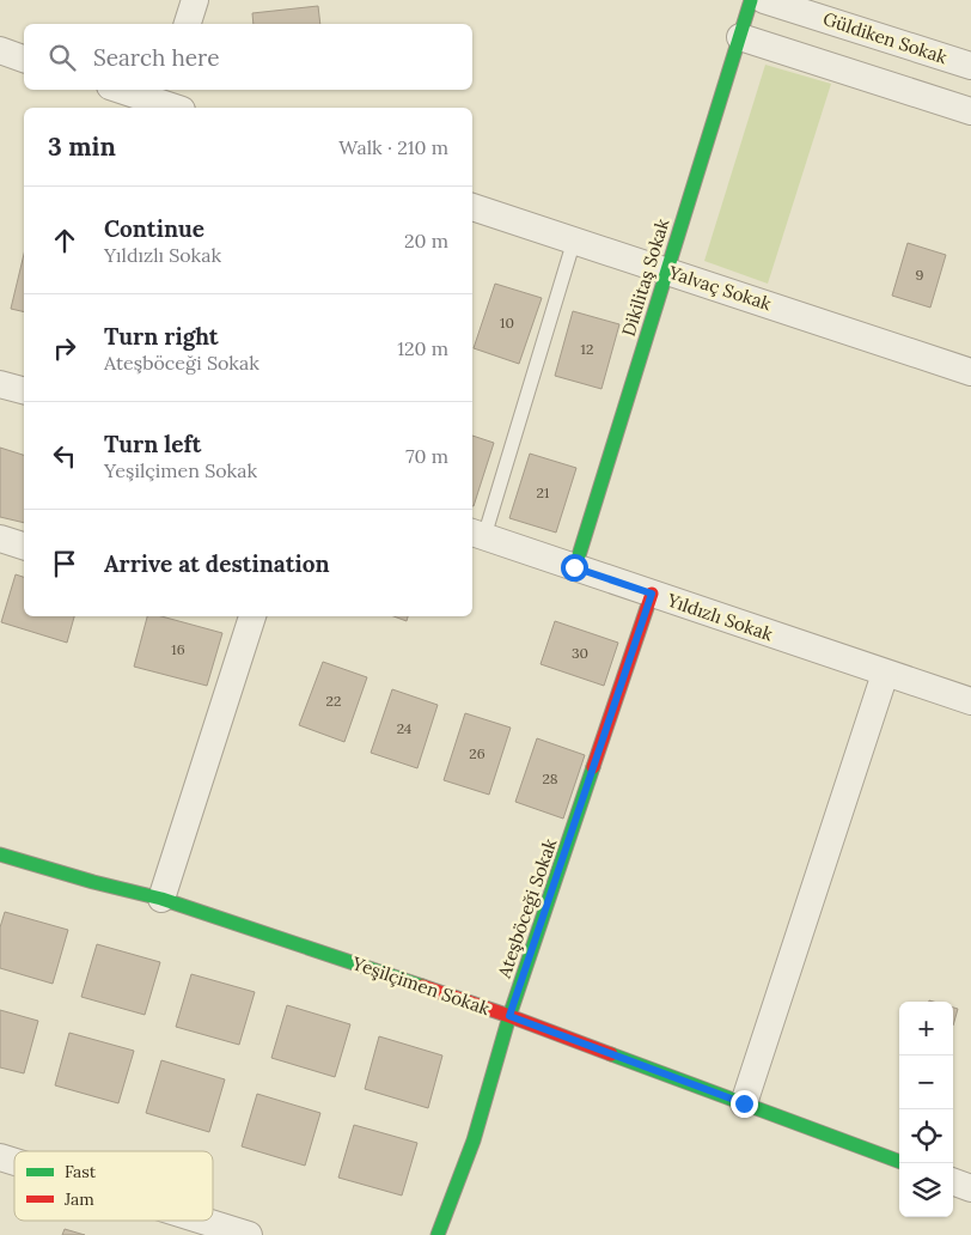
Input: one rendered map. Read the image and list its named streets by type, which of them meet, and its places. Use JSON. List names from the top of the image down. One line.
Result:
{"streets":{"street":["Güldiken Sokak","Dikilitaş Sokak","Yalvaç Sokak","Yıldızlı Sokak","Ateşböceği Sokak","Yeşilçimen Sokak"]},"crossings":[["Dikilitaş Sokak","Yalvaç Sokak"],["Dikilitaş Sokak","Yıldızlı Sokak"],["Yıldızlı Sokak","Ateşböceği Sokak"],["Ateşböceği Sokak","Yeşilçimen Sokak"]],"house_numbers":["9","10","12","21","16","30","22","24","26","28"],"legend":["Fast","Jam"],"page":{"search":"Search here","heading":["3 min","Walk · 210 m"],"list":[["Continue","Yıldızlı Sokak","20 m"],["Turn right","Ateşböceği Sokak","120 m"],["Turn left","Yeşilçimen Sokak","70 m"],"Arrive at destination"],"map_buttons":["+","−"]}}
